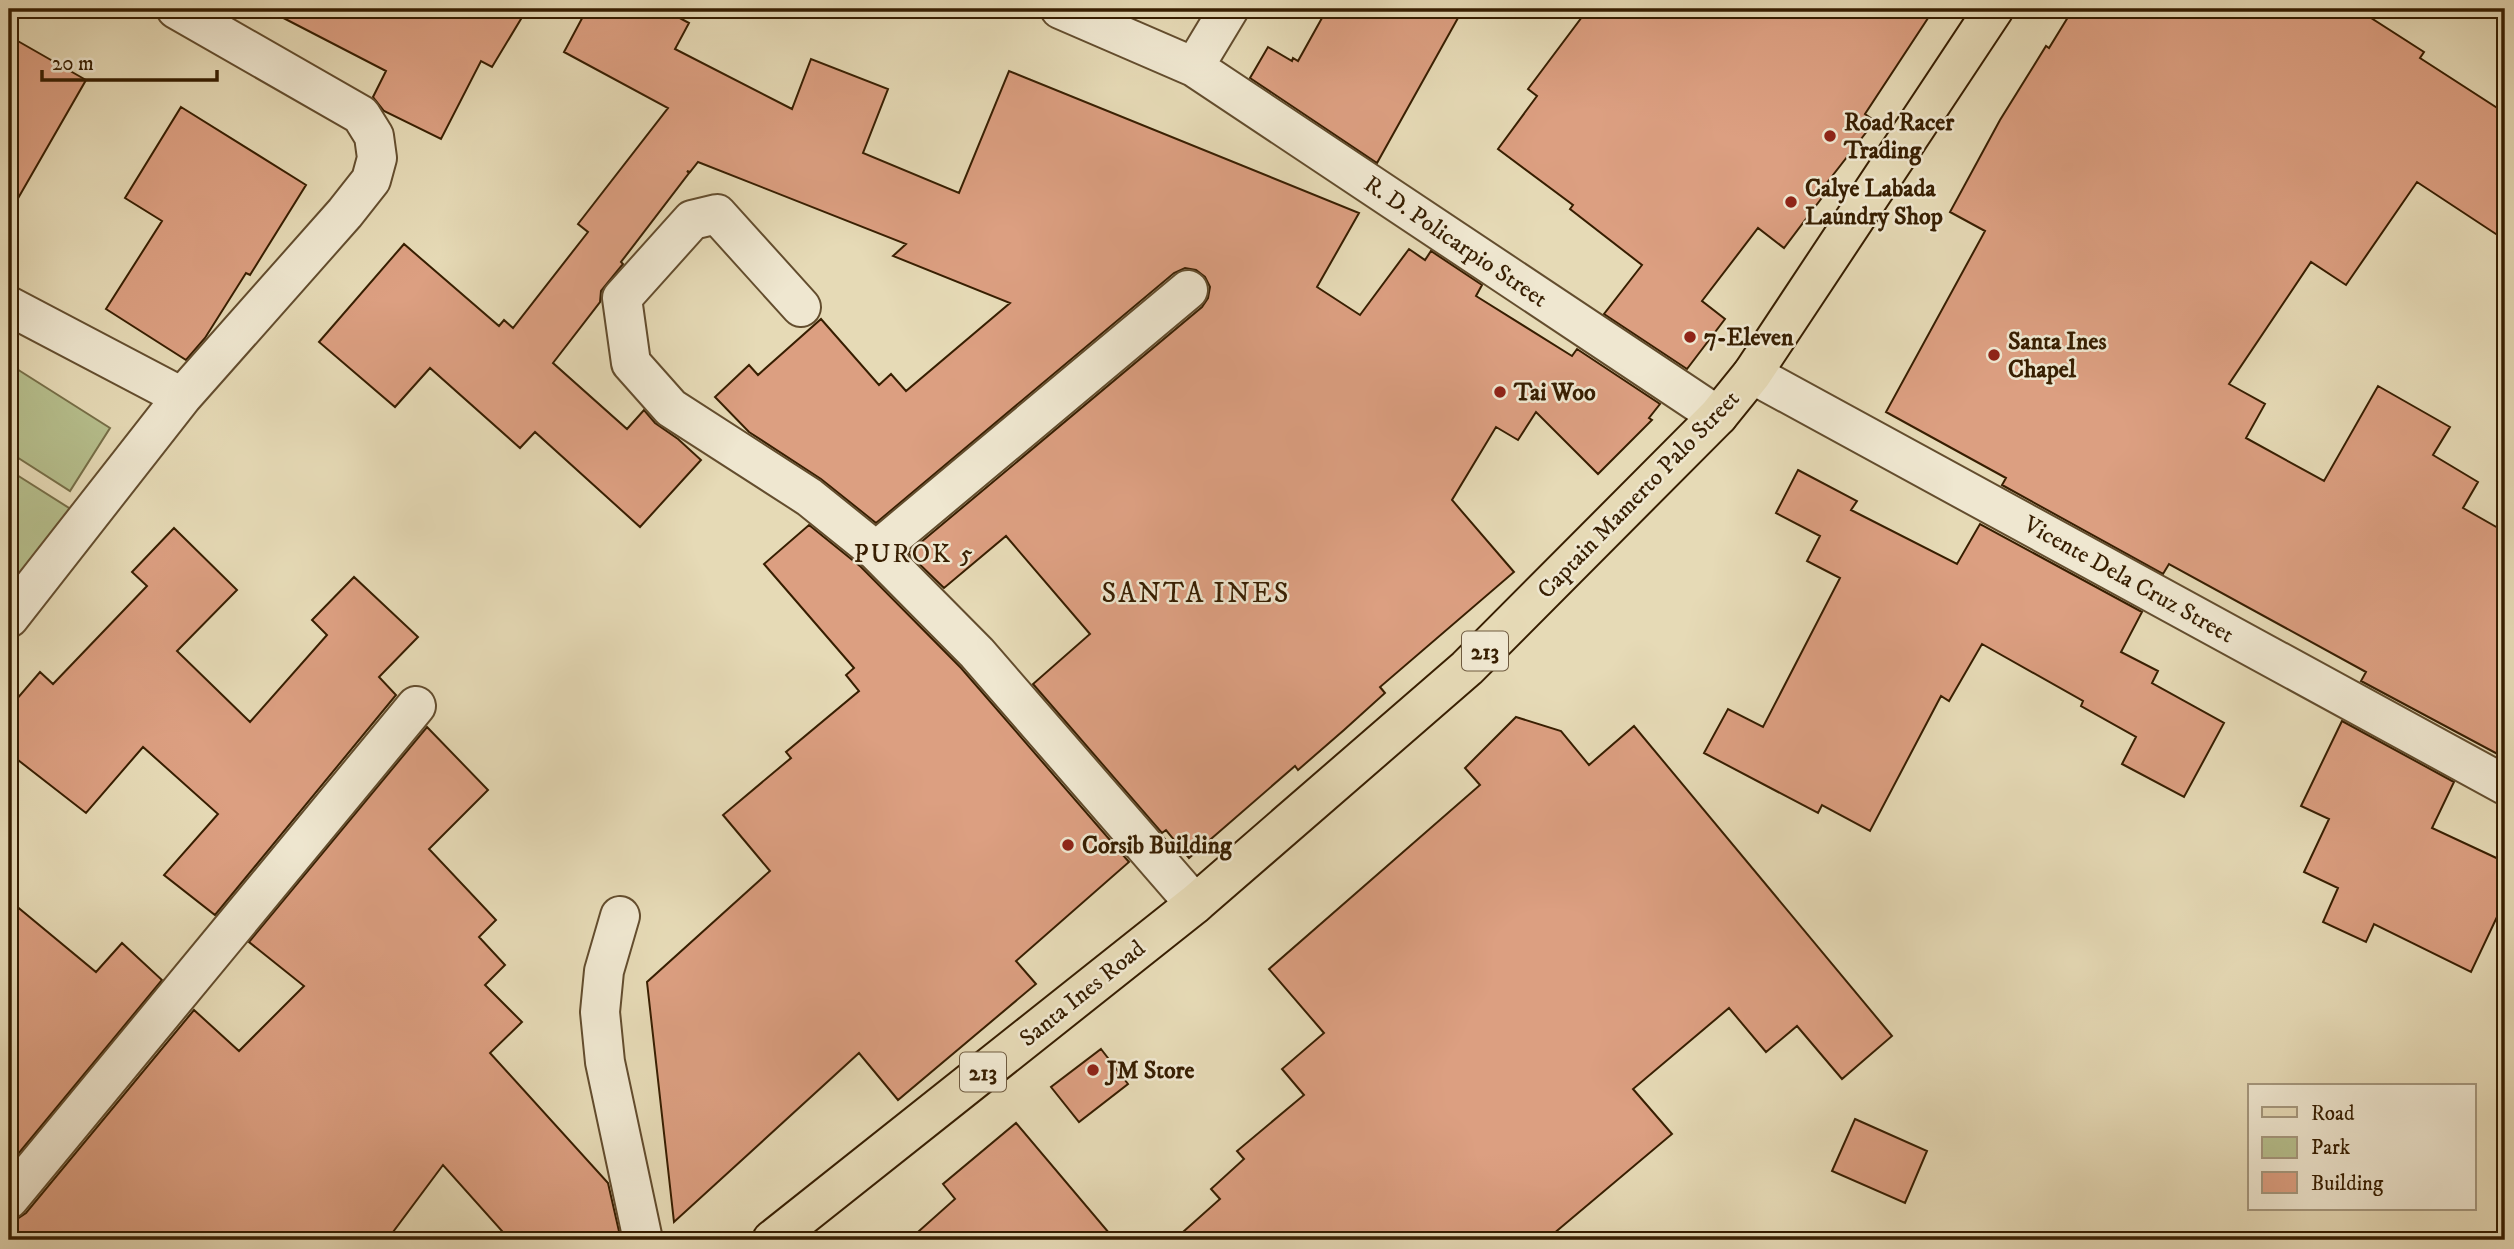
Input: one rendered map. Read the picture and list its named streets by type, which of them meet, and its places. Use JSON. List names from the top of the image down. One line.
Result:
{"streets":{"main road":["Captain Mamerto Palo Street","213","Santa Ines Road"],"street":["R. D. Policarpio Street","Vicente Dela Cruz Street"]},"crossings":[["R. D. Policarpio Street","Captain Mamerto Palo Street"],["Captain Mamerto Palo Street","Vicente Dela Cruz Street"],["Captain Mamerto Palo Street","Santa Ines Road"]],"districts":["PUROK 5","SANTA INES"],"places":["Road Racer Trading","Calye Labada Laundry Shop","7-Eleven","Santa Ines Chapel","Tai Woo","Corsib Building","JM Store"],"legend":["Road","Park","Building"],"scale_bar":"20 m"}
